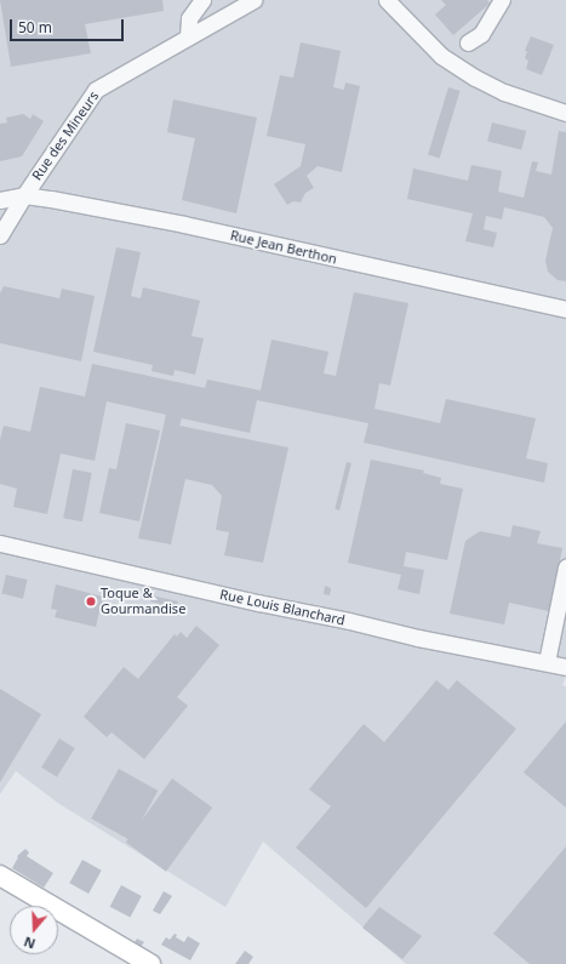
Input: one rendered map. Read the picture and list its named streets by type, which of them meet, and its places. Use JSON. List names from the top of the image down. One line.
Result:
{"streets":{"street":["Rue des Mineurs","Rue Jean Berthon","Rue Louis Blanchard"]},"crossings":[["Rue des Mineurs","Rue Jean Berthon"]],"places":["Toque & Gourmandise"],"scale_bar":"50 m","north":"bottom"}
